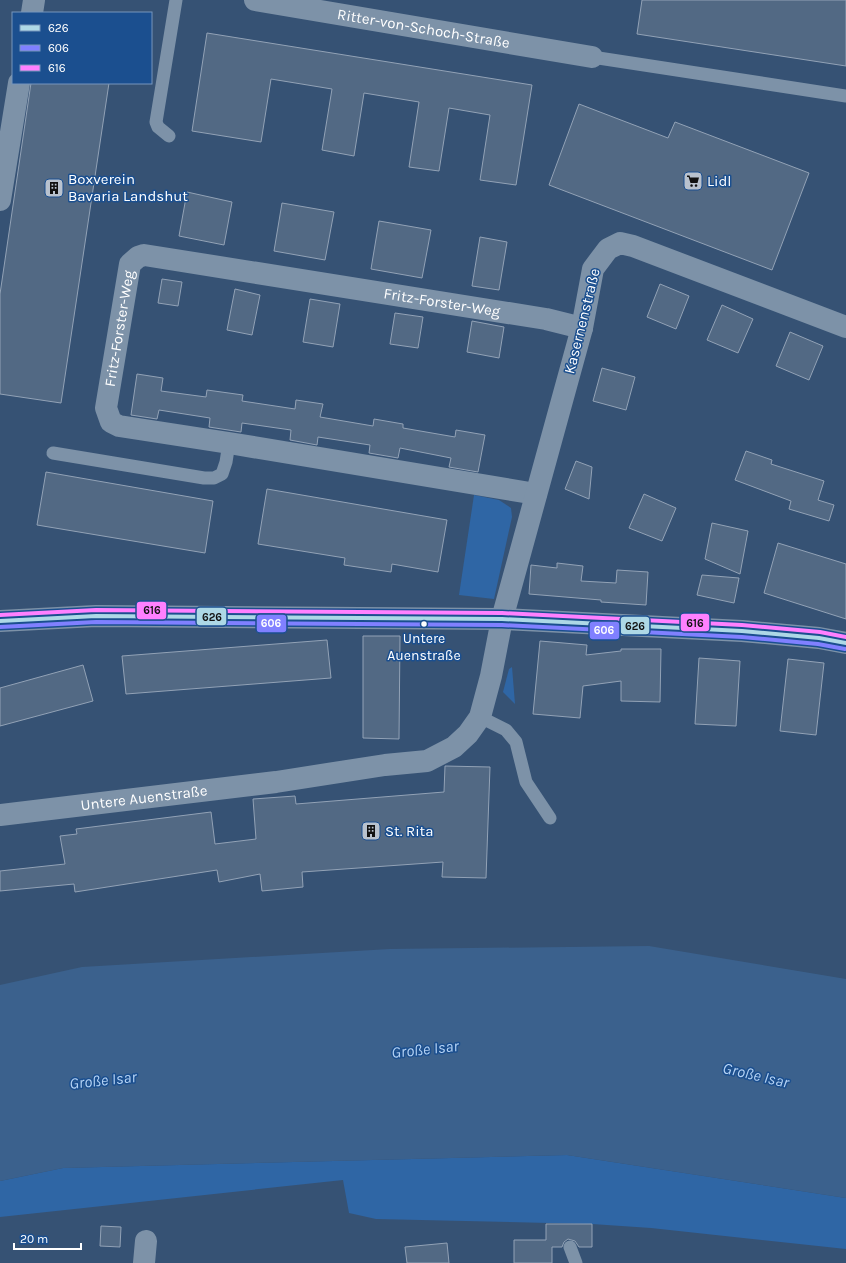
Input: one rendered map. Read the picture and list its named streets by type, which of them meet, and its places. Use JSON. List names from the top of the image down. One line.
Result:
{"streets":{"street":["Ritter-von-Schoch-Straße","Fritz-Forster-Weg","Kasernenstraße","Untere Auenstraße"]},"crossings":[["Fritz-Forster-Weg","Kasernenstraße"],["Kasernenstraße","Untere Auenstraße"]],"water":["Große Isar"],"places":{"supermarket":["Lidl"],"building":["Boxverein Bavaria Landshut","St. Rita"],"other":["Untere Auenstraße"]},"lines":["transit line 616","transit line 626","transit line 606"],"legend":["626","606","616"],"scale_bar":"20 m"}
